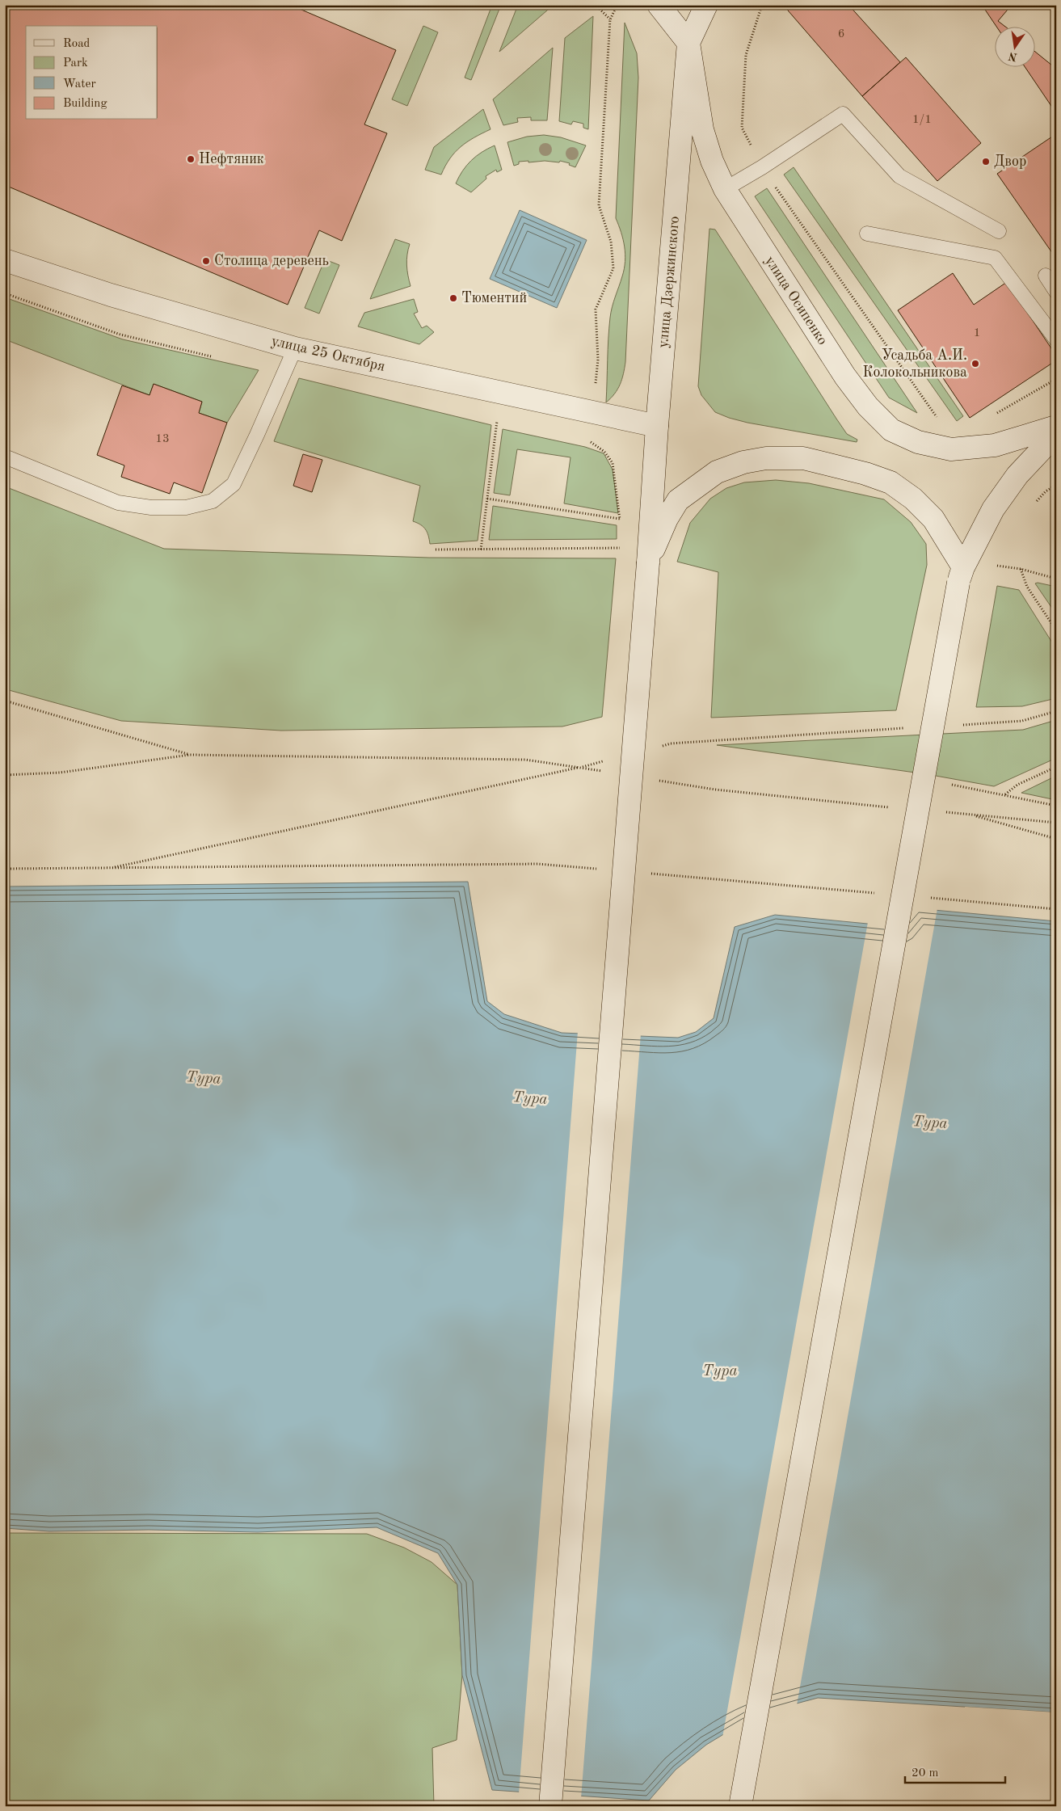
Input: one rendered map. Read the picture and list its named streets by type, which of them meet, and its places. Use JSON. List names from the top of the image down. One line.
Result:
{"streets":{"main road":["улица Дзержинского","улица Осипенко","улица 25 Октября"]},"crossings":[["улица Дзержинского","улица Осипенко"],["улица Дзержинского","улица 25 Октября"]],"water":["Тура"],"places":["Нефтяник","Двор","Столица деревень","Тюментий","Усадьба А.И. Колокольникова"],"house_numbers":["6","1/1","1","13"],"legend":["Road","Park","Water","Building"],"scale_bar":"20 m","north":"bottom"}
